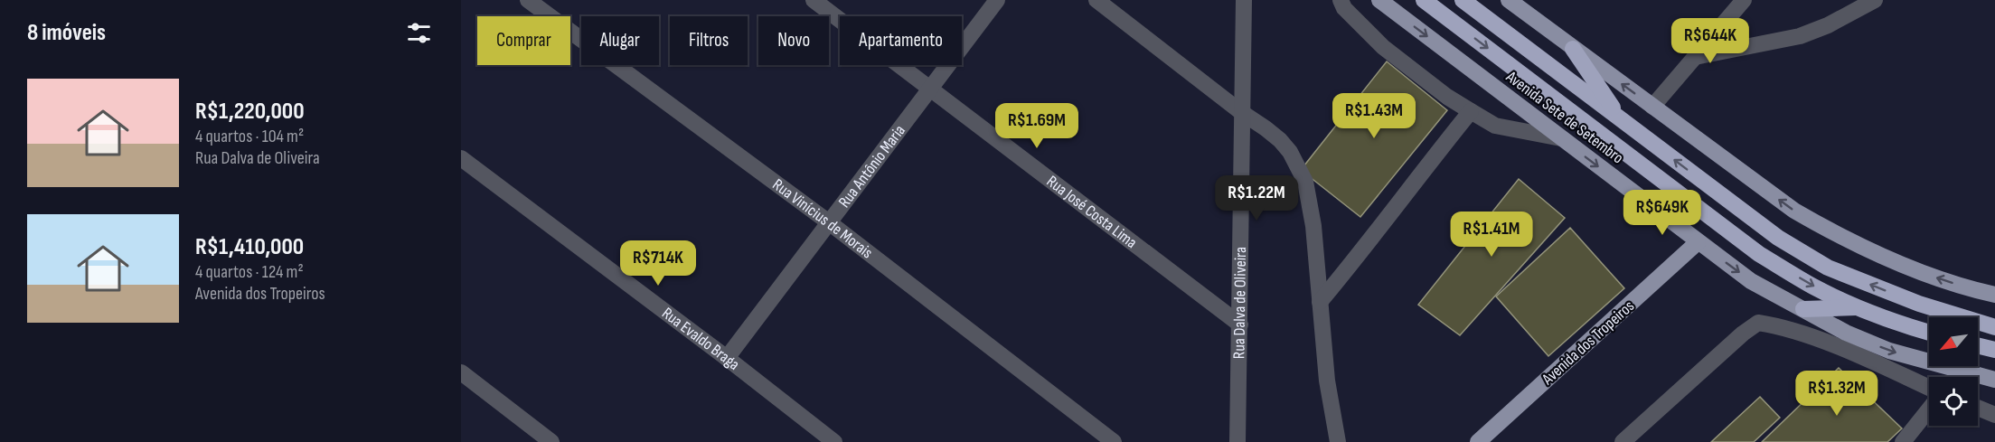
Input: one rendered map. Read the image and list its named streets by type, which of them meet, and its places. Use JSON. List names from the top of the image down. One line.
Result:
{"streets":{"highway":["Avenida Sete de Setembro"],"main road":["Avenida dos Tropeiros"],"street":["Rua Antônio Maria","Rua José Costa Lima","Rua Vinícius de Morais","Rua Dalva de Oliveira","Rua Evaldo Braga"]},"crossings":[["Avenida Sete de Setembro","Avenida dos Tropeiros"],["Rua Antônio Maria","Rua José Costa Lima"],["Rua Antônio Maria","Rua Vinícius de Morais"],["Rua Antônio Maria","Rua Evaldo Braga"],["Rua José Costa Lima","Rua Dalva de Oliveira"]],"north":"bottom left","page":{"heading":"8 imóveis","chip":["Comprar","Alugar","Filtros","Novo","Apartamento"],"price":["R$644K","R$1.43M","R$1.69M","R$1.22M","R$649K","R$1.41M","R$714K","R$1.32M"],"list":[{"name":"R$1,220,000","note":"4 quartos · 104 m² · Rua Dalva de Oliveira"},{"name":"R$1,410,000","note":"4 quartos · 124 m² · Avenida dos Tropeiros"}]}}
